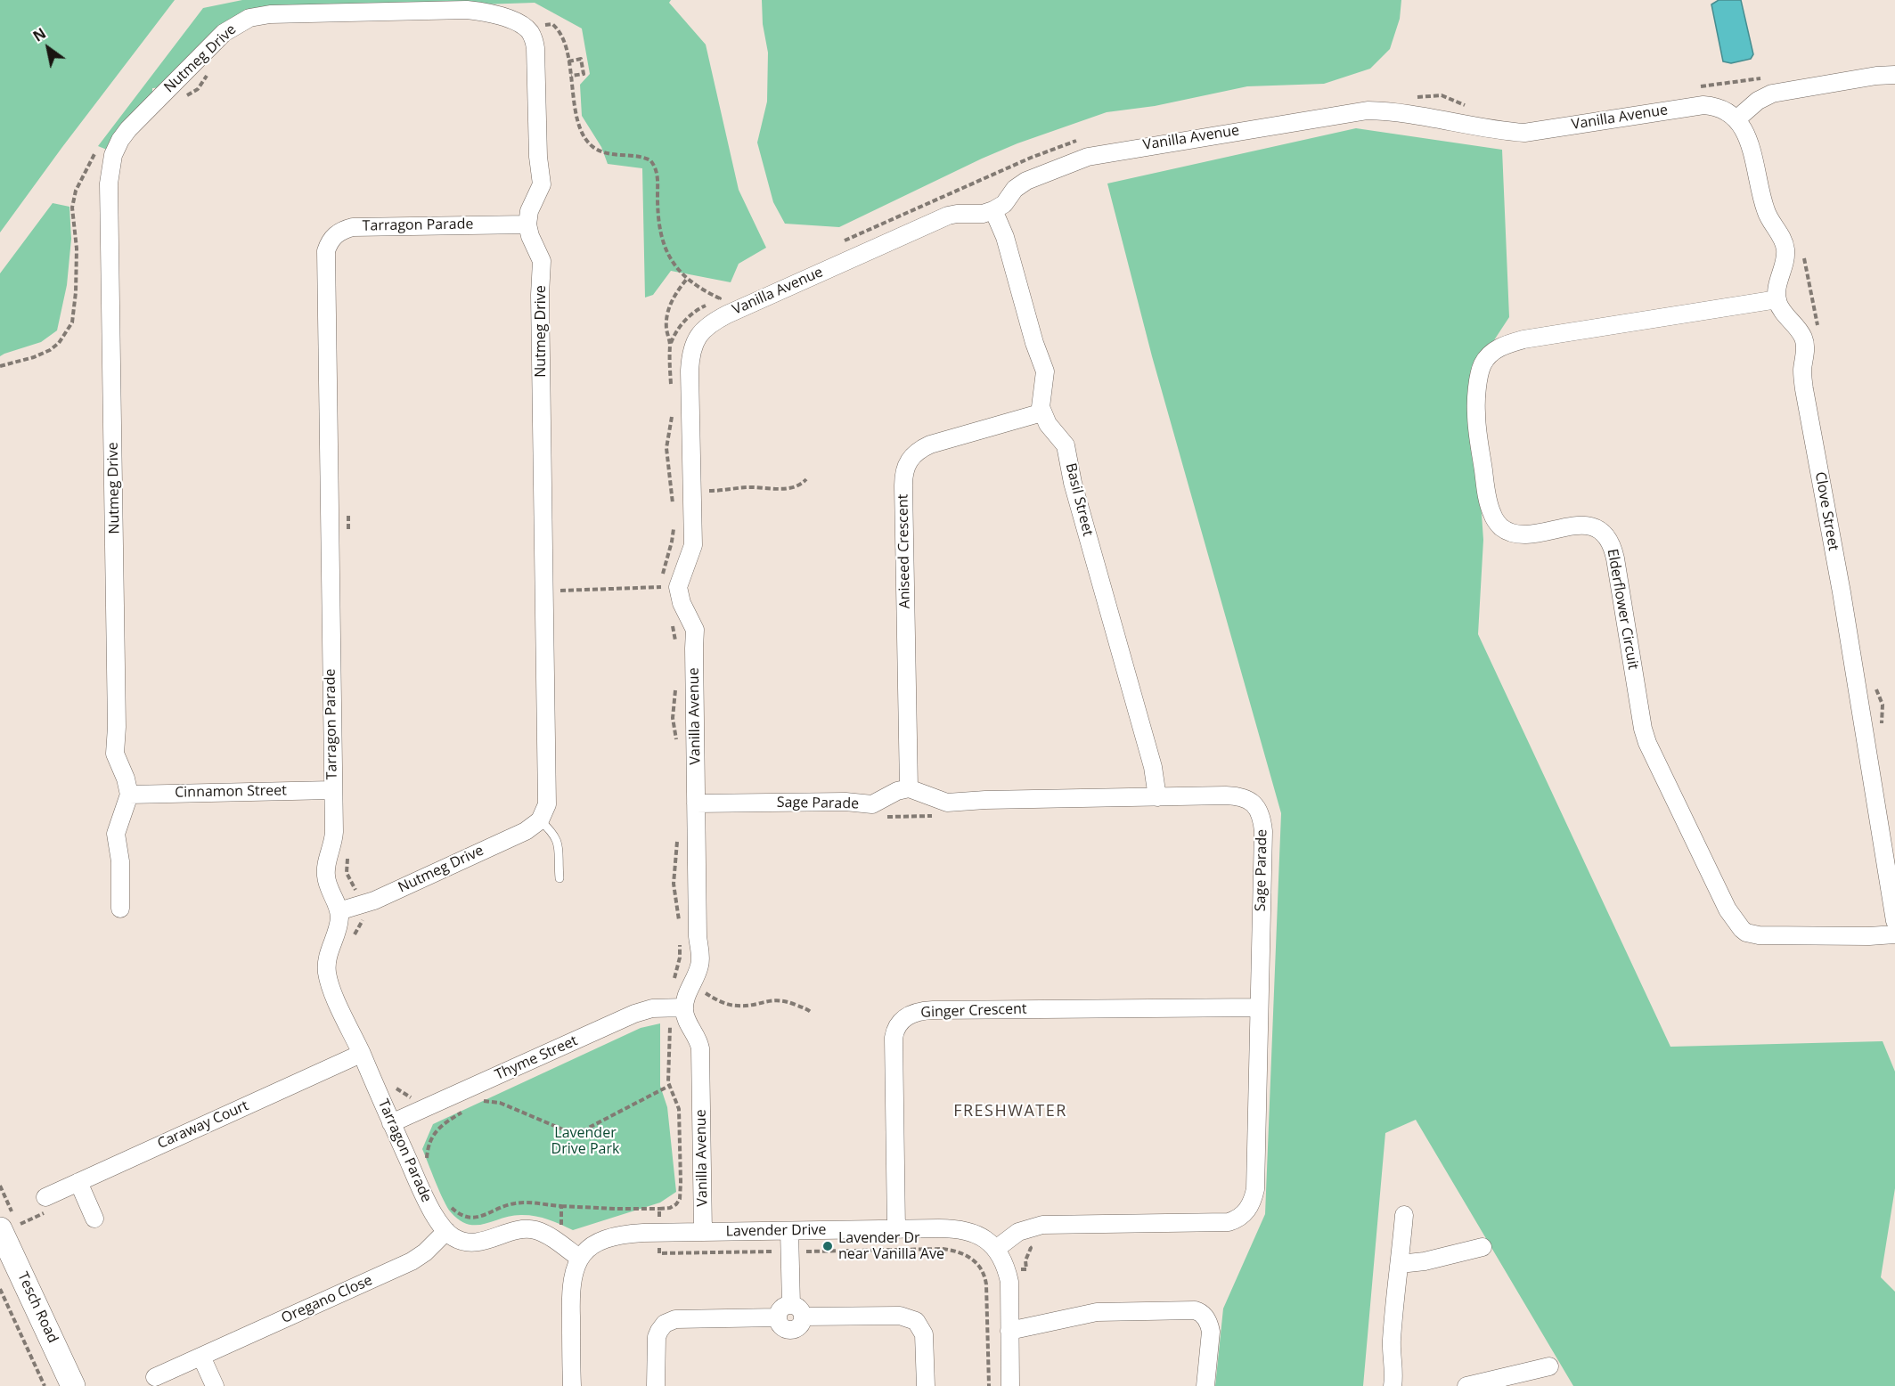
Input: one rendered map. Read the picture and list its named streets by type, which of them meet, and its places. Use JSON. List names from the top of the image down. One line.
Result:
{"streets":{"street":["Nutmeg Drive","Vanilla Avenue","Tarragon Parade","Basil Street","Clove Street","Aniseed Crescent","Elderflower Circuit","Cinnamon Street","Sage Parade","Ginger Crescent","Thyme Street","Caraway Court","Lavender Drive","Oregano Close","Tesch Road"]},"crossings":[["Nutmeg Drive","Tarragon Parade"],["Nutmeg Drive","Cinnamon Street"],["Vanilla Avenue","Sage Parade"],["Vanilla Avenue","Thyme Street"],["Vanilla Avenue","Lavender Drive"],["Tarragon Parade","Cinnamon Street"],["Tarragon Parade","Thyme Street"],["Tarragon Parade","Caraway Court"],["Tarragon Parade","Oregano Close"],["Basil Street","Aniseed Crescent"],["Basil Street","Sage Parade"],["Clove Street","Elderflower Circuit"],["Aniseed Crescent","Sage Parade"],["Sage Parade","Ginger Crescent"],["Sage Parade","Lavender Drive"],["Ginger Crescent","Lavender Drive"]],"districts":["FRESHWATER"],"parks":["Lavender Drive Park"],"places":["Lavender Dr near Vanilla Ave"],"north":"top left"}
